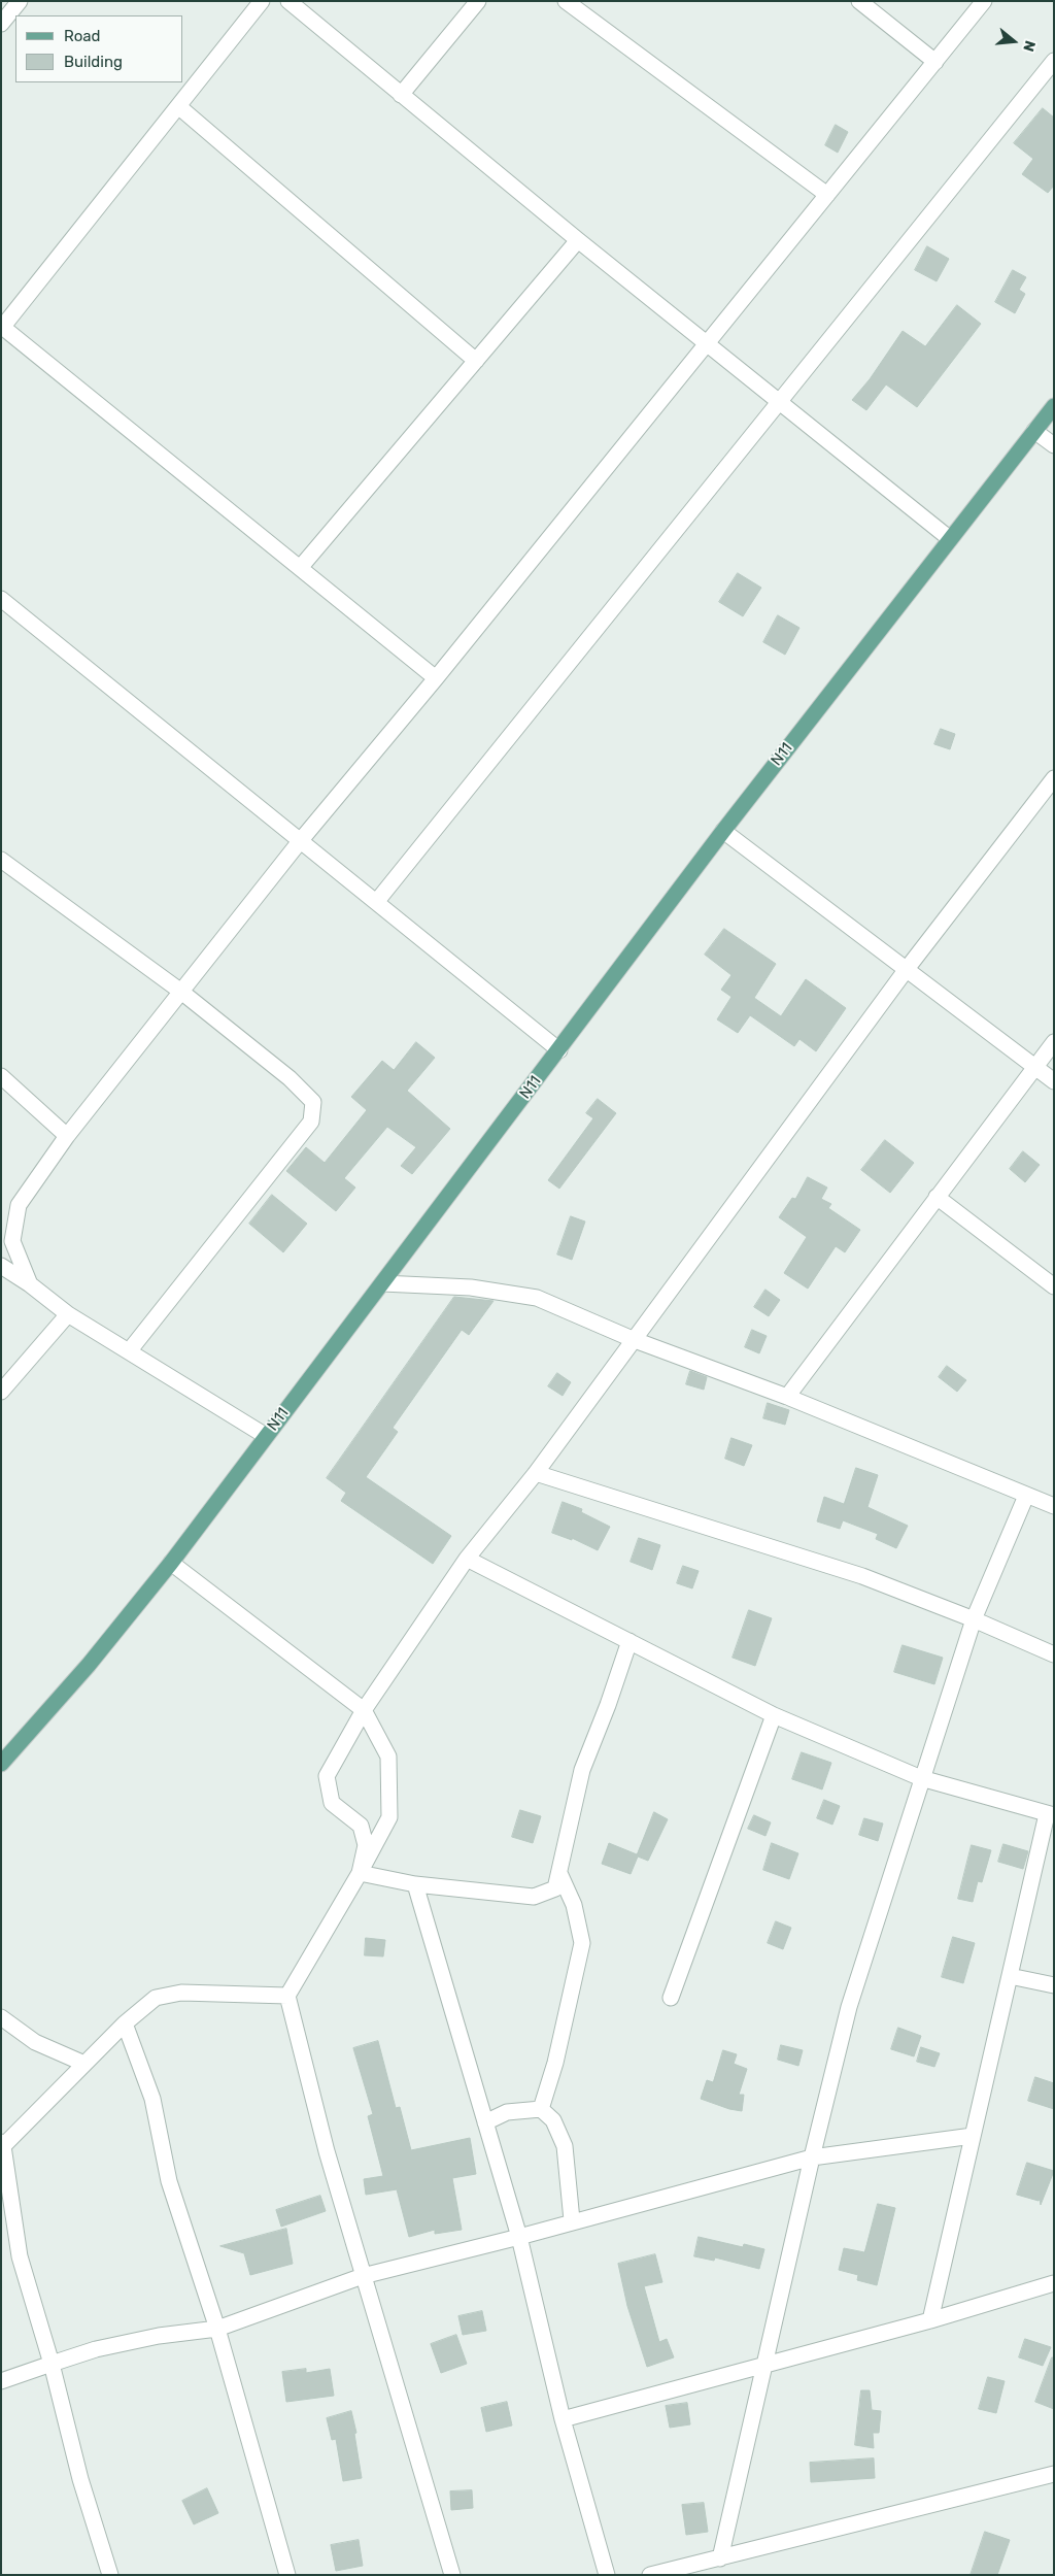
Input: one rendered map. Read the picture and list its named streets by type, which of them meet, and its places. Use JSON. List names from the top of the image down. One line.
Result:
{"streets":{"main road":["N11"]},"legend":["Road","Building"],"north":"right"}
